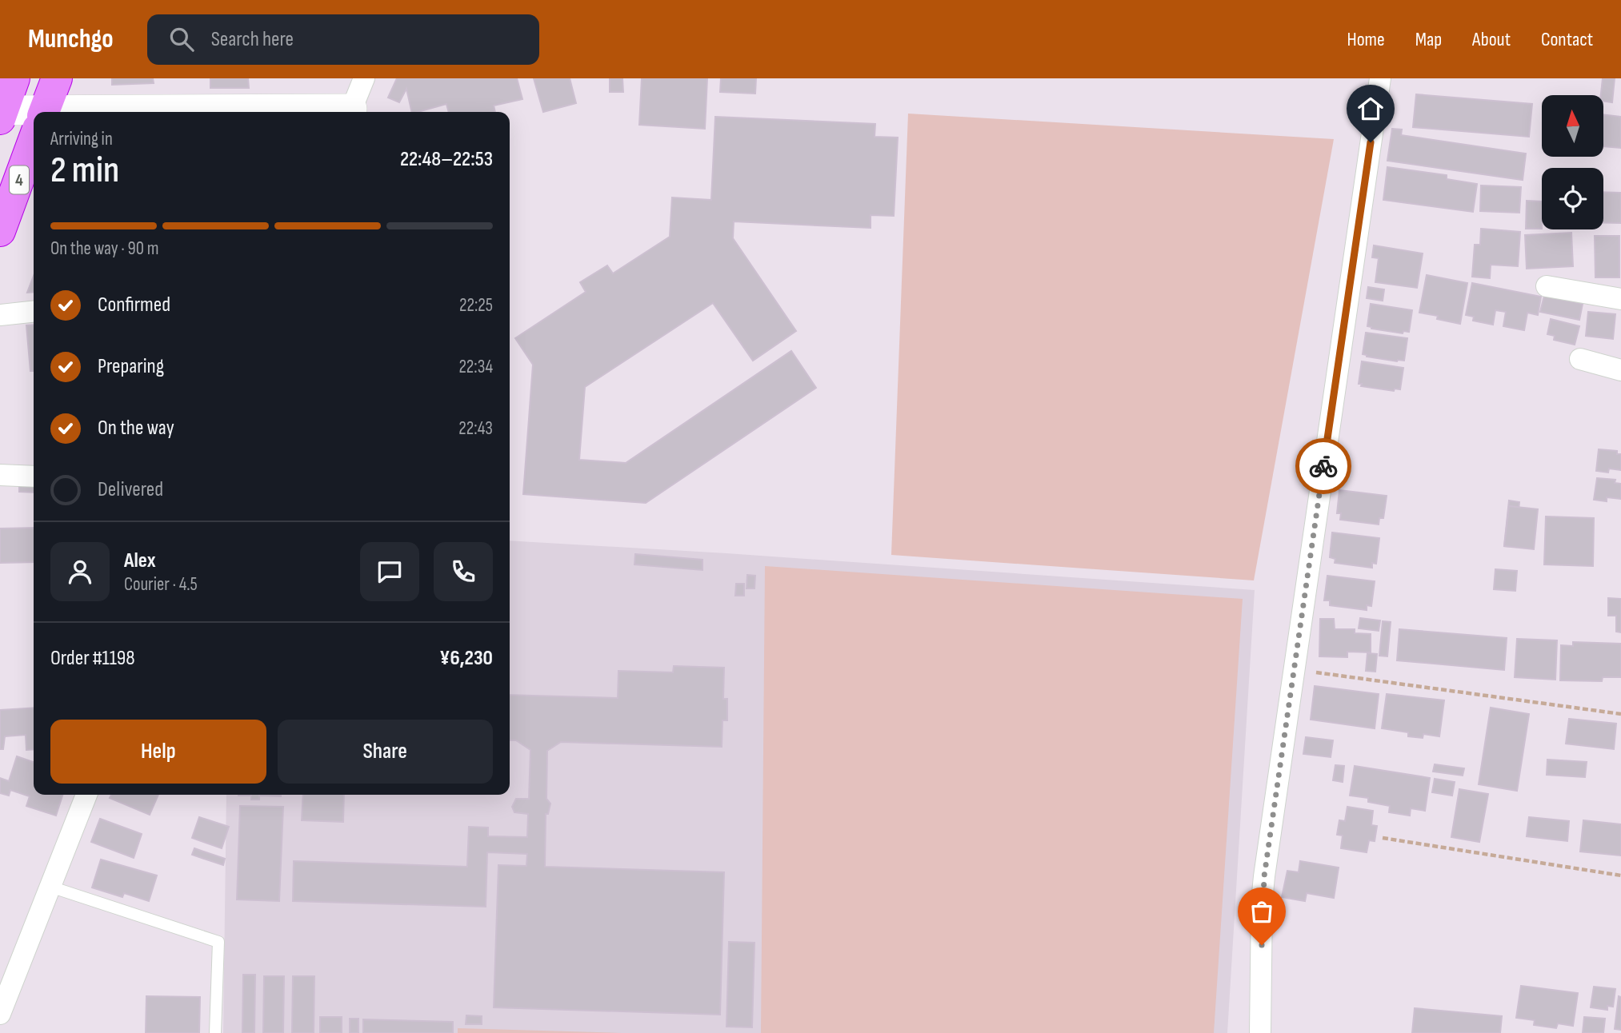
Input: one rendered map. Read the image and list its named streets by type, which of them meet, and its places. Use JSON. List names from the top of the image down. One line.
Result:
{"streets":{"highway":["4"]},"north":"top","page":{"header":"Munchgo","search":"Search here","nav":["Home","Map","About","Contact"],"heading":["2 min","Arriving in","22:48–22:53"],"panel":["Alex","Courier · 4.5","Order #1198","¥6,230"],"bar":"On the way · 90 m","list":[["Confirmed","22:25"],["Preparing","22:34"],["On the way","22:43"],"Delivered"],"buttons":["Help","Share"]}}
